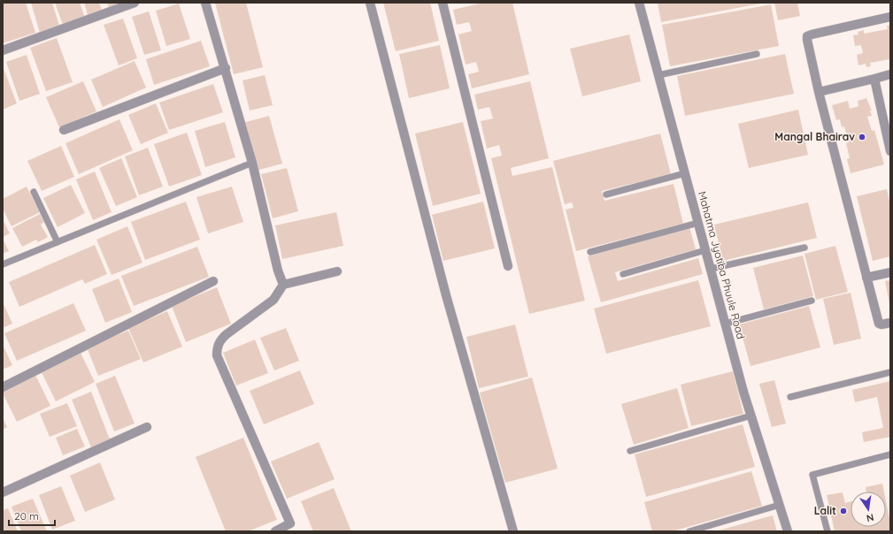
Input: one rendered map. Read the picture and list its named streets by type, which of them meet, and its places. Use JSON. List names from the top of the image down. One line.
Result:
{"streets":{"street":["Mahatma Jyotiba Phuule Road"]},"places":["Mangal Bhairav","Lalit"],"scale_bar":"20 m","north":"bottom"}
